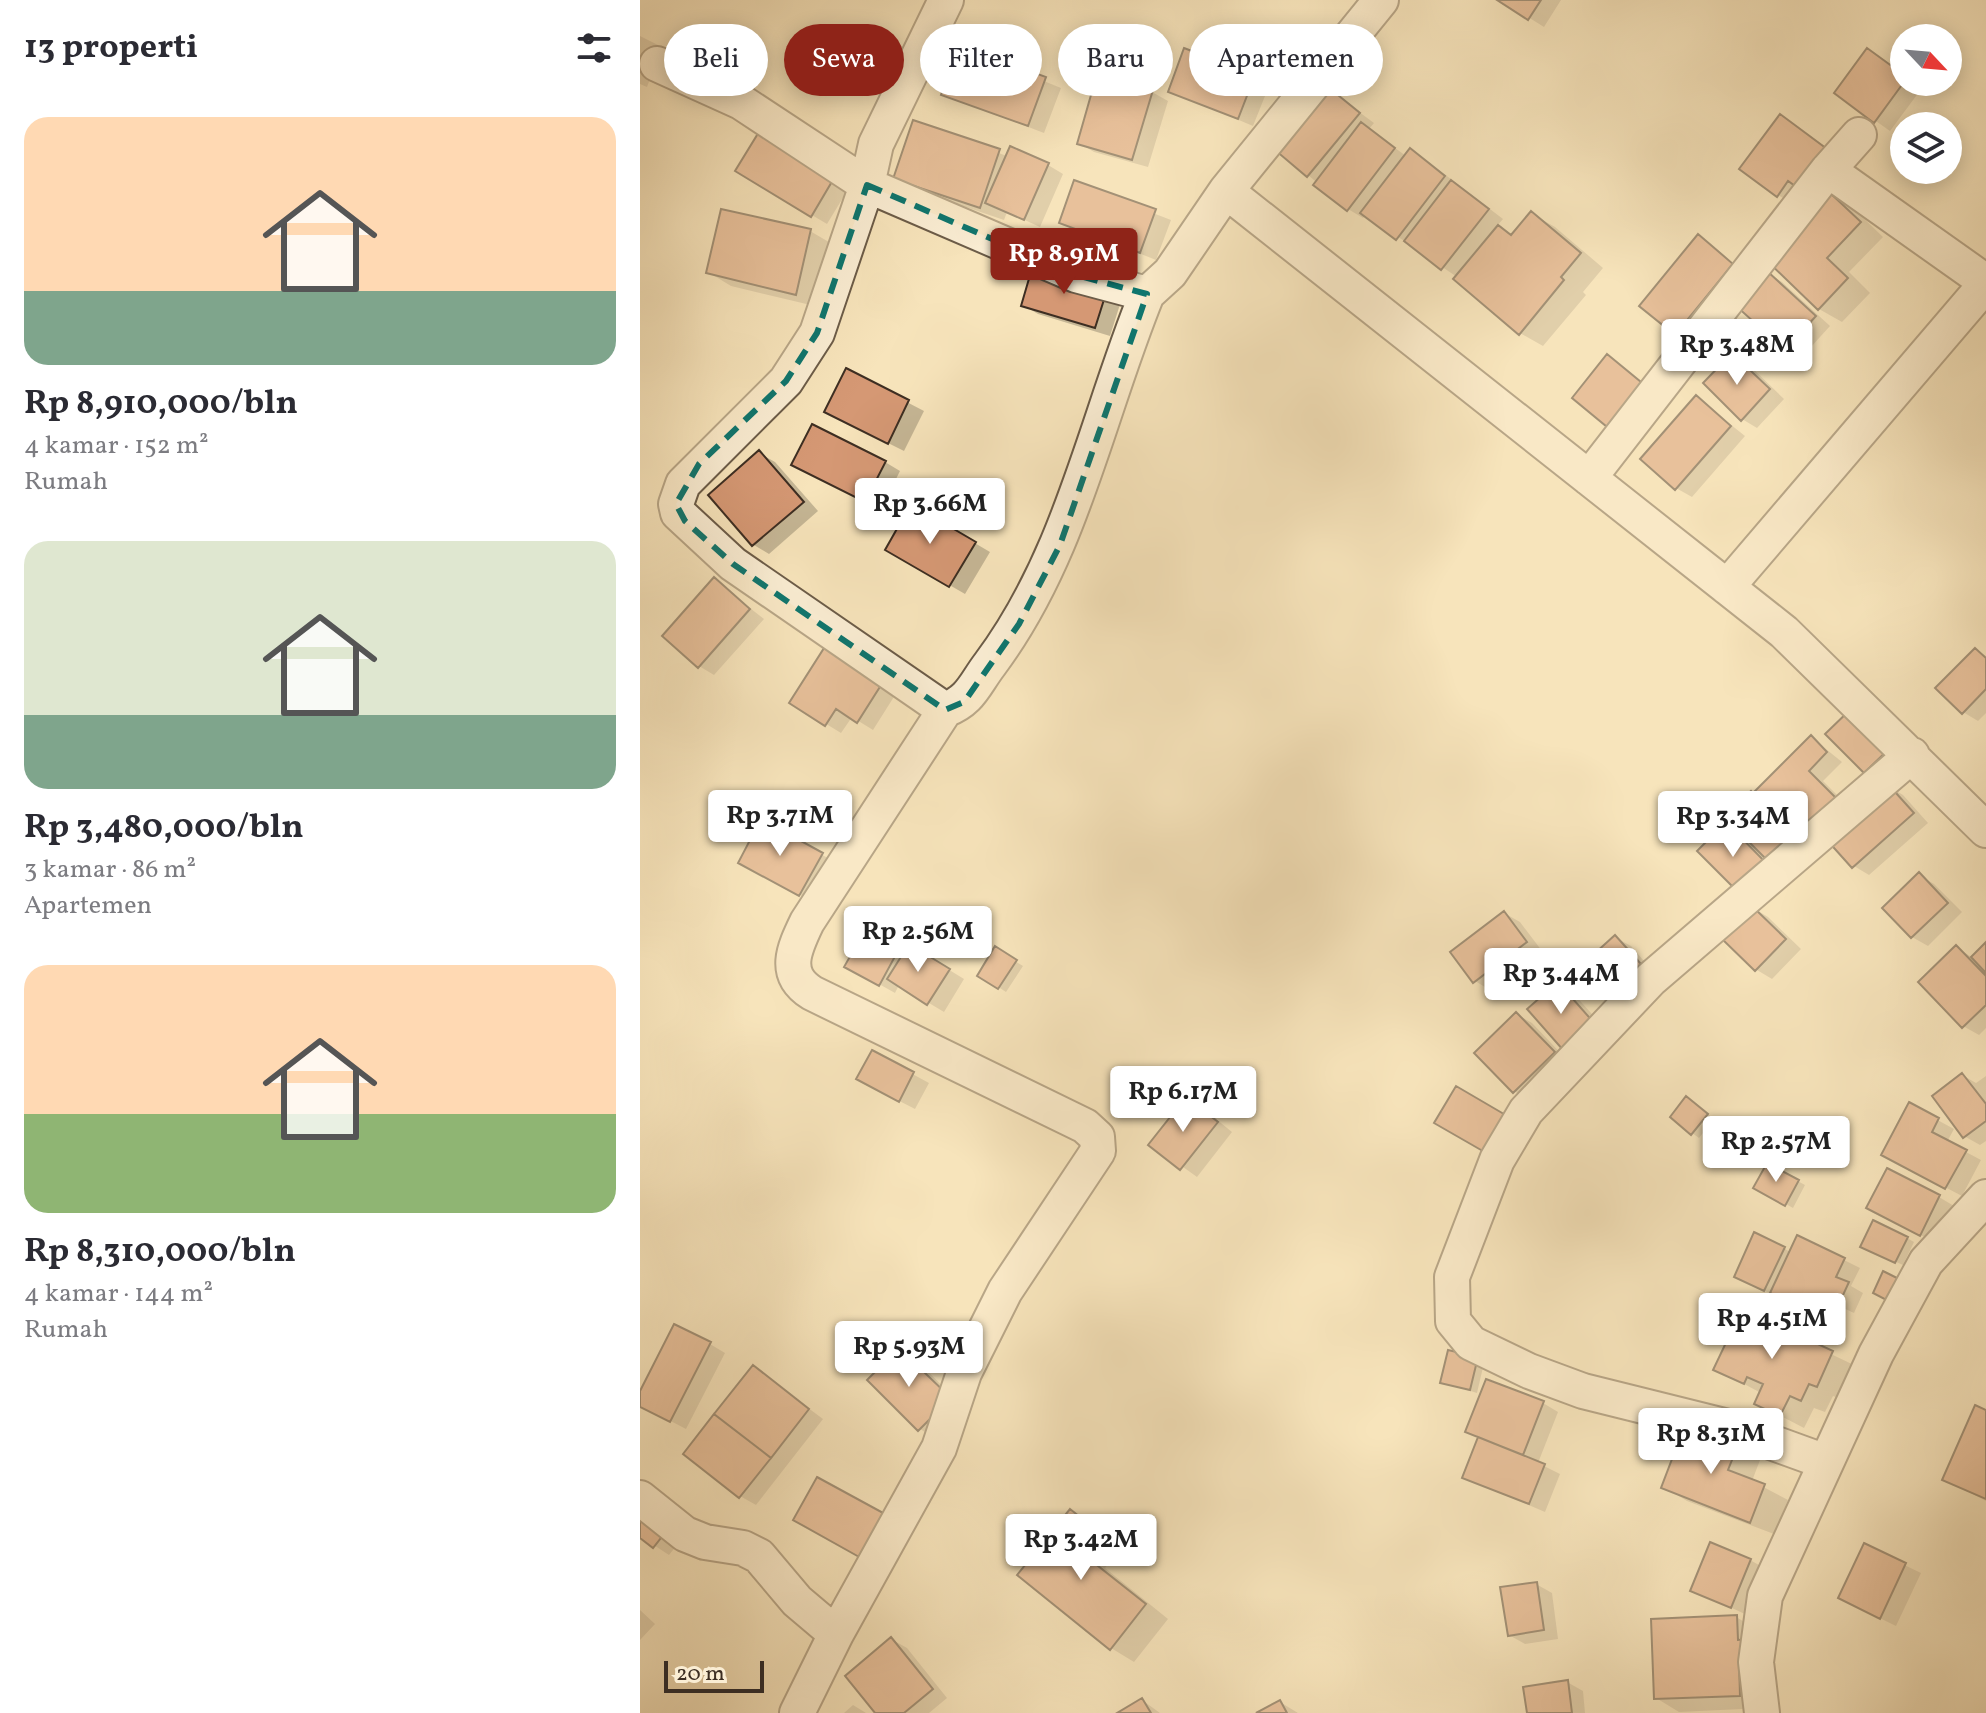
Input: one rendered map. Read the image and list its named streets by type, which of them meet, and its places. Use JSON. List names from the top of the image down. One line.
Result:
{"scale_bar":"20 m","north":"bottom right","page":{"heading":"13 properti","chip":["Beli","Sewa","Filter","Baru","Apartemen"],"list":[{"name":"Rp 8,910,000/bln","note":"4 kamar · 152 m² · Rumah"},{"name":"Rp 3,480,000/bln","note":"3 kamar · 86 m² · Apartemen"},{"name":"Rp 8,310,000/bln","note":"4 kamar · 144 m² · Rumah"}],"price":["Rp 8.91M","Rp 3.48M","Rp 3.66M","Rp 3.71M","Rp 3.34M","Rp 2.56M","Rp 3.44M","Rp 6.17M","Rp 2.57M","Rp 4.51M","Rp 5.93M","Rp 8.31M","Rp 3.42M"],"scale":"20 m"}}
